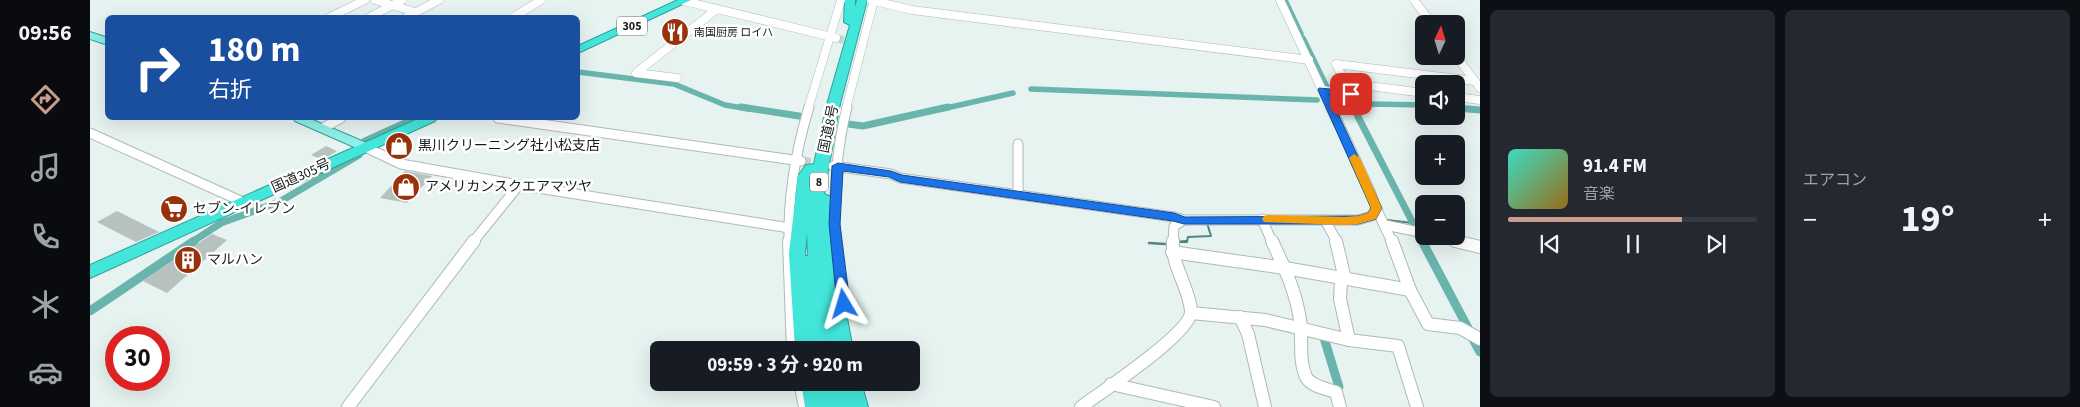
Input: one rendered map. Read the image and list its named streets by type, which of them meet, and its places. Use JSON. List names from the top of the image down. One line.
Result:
{"streets":{"highway":["305","国道8号","国道305号","8"]},"crossings":[["国道8号","8"]],"places":{"restaurant":["南国厨房 ロイハ"],"shop":["黒川クリーニング社小松支店","アメリカンスクエアマツヤ"],"supermarket":["セブン-イレブン"],"building":["マルハン"]},"north":"top","page":{"tabs":"09:56","tile":"エアコン","map_buttons":["+","−"],"turn":["180 m","右折"],"song":["91.4 FM","音楽"],"heat":["−","19°","+"],"limit":"30","trip":"09:59 · 3 分 · 920 m"}}
